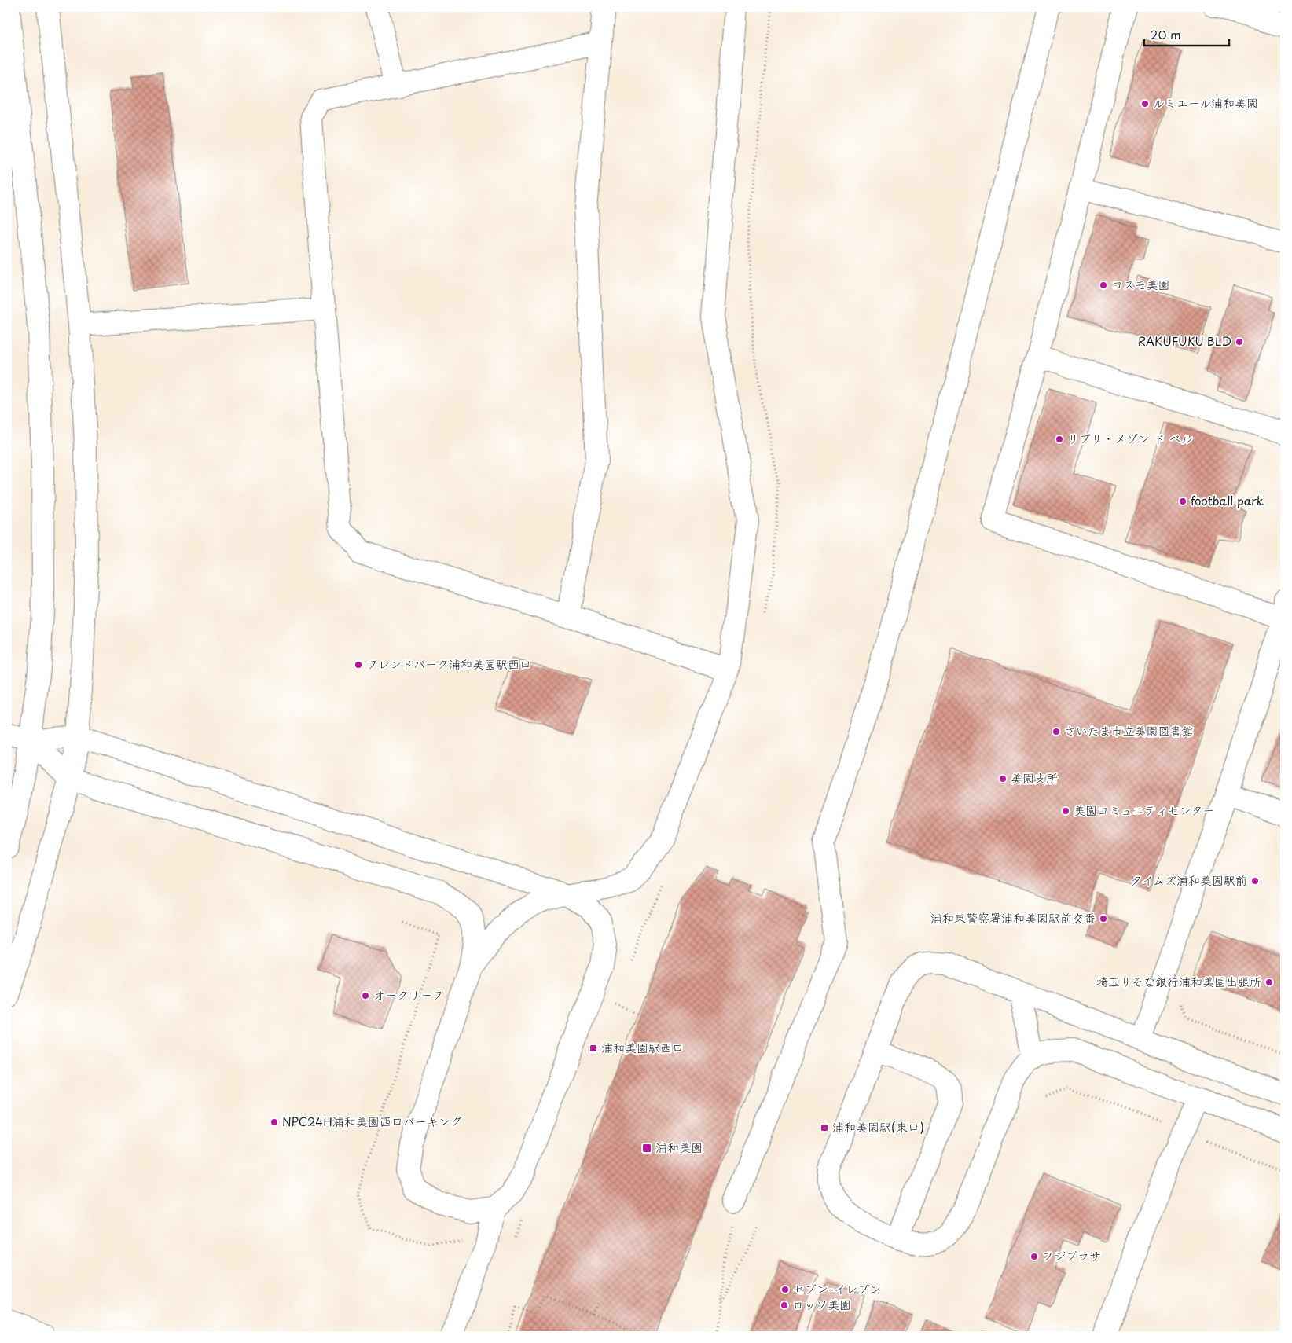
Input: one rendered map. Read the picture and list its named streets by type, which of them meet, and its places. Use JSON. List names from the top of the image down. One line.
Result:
{"places":{"other":["ルミエール浦和美園","コスモ美園","RAKUFUKU BLD","リブリ・メゾン ド ベル","football park","フレンドパーク浦和美園駅西口","さいたま市立美園図書館","美園支所","美園コミュニティセンター","タイムズ浦和美園駅前","浦和東警察署浦和美園駅前交番","埼玉りそな銀行浦和美園出張所","オークリーフ","NPC24H浦和美園西口パーキング","フジプラザ","セブン-イレブン","ロッソ美園"],"transit":["浦和美園駅西口","浦和美園駅(東口)","浦和美園"]},"scale_bar":"20 m"}
